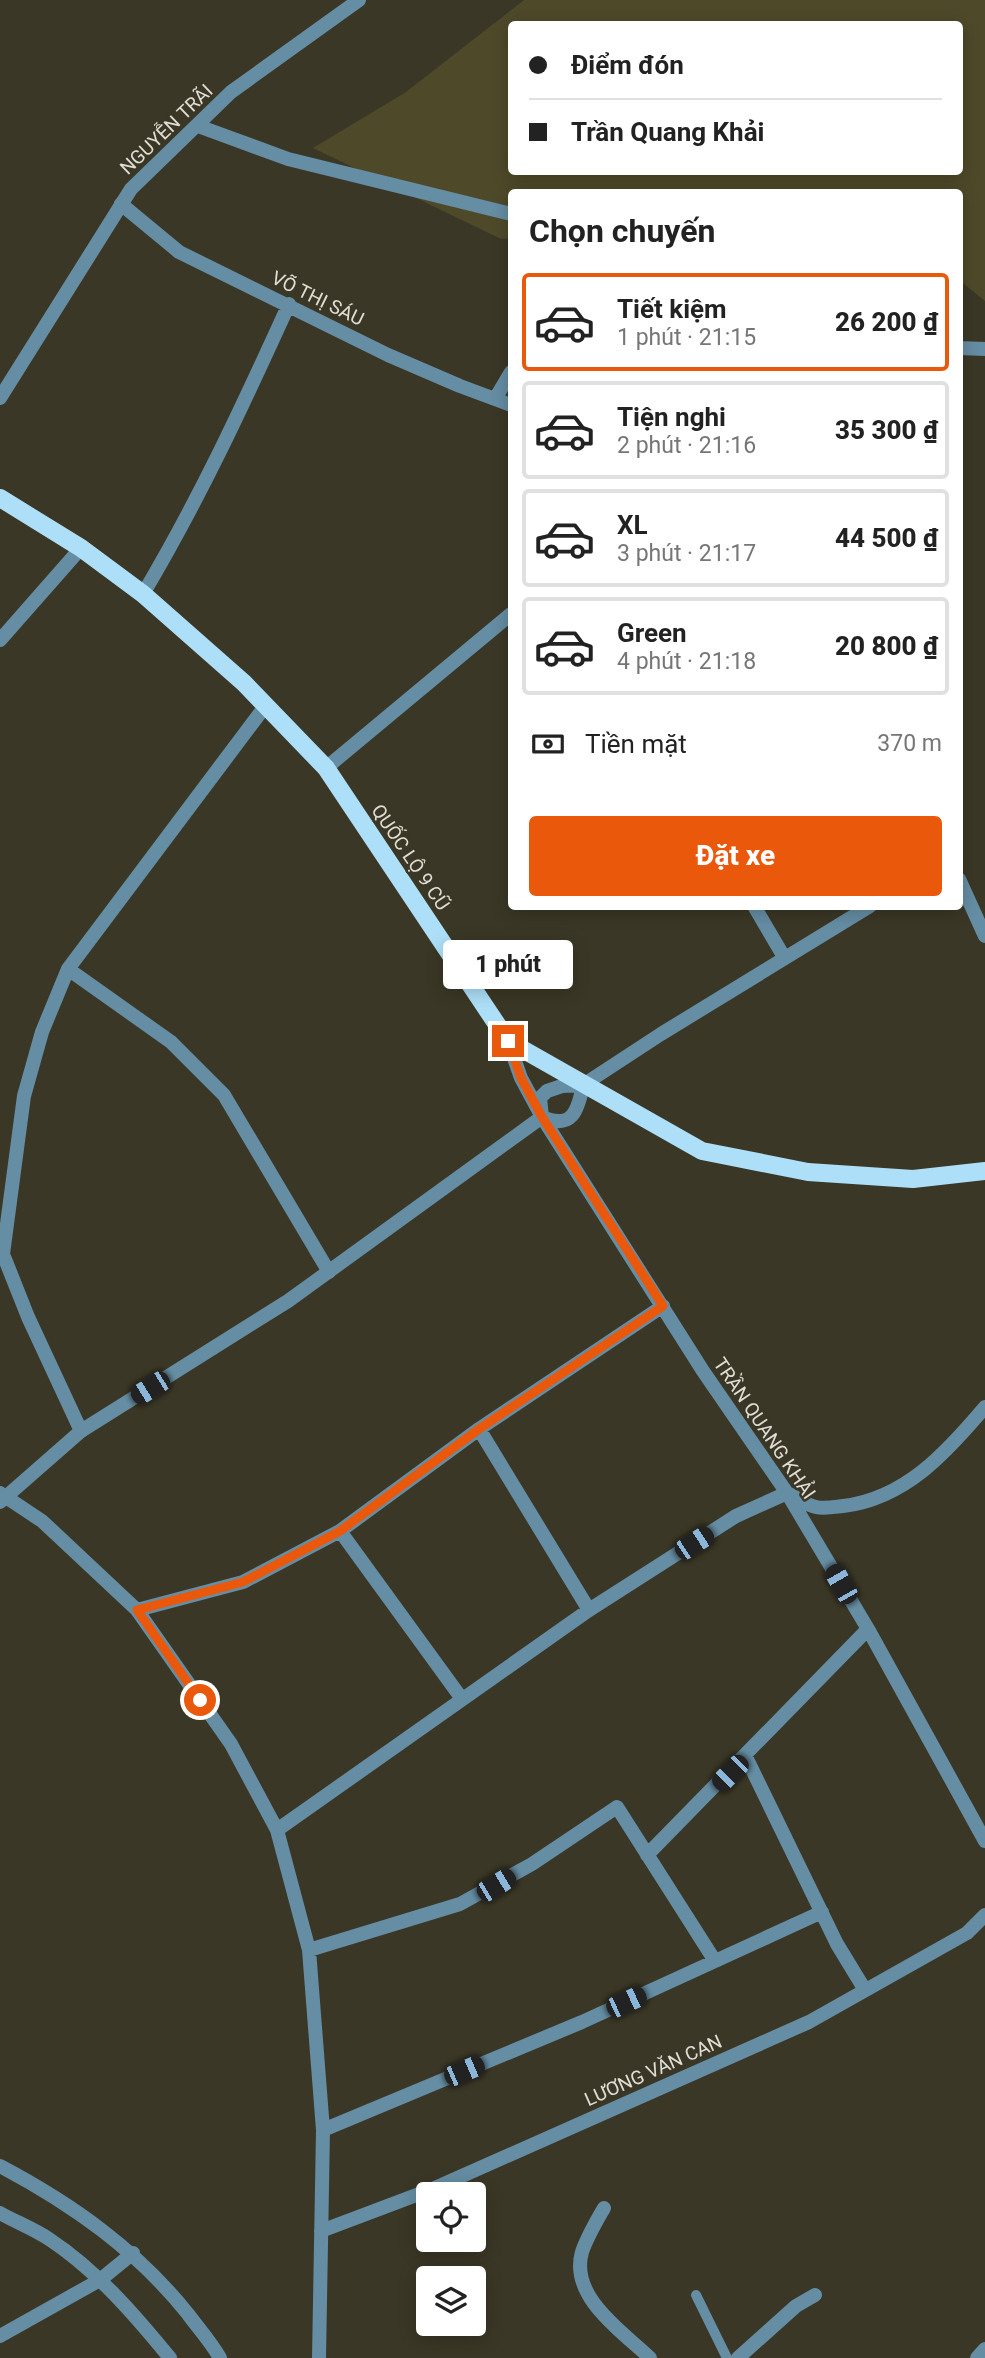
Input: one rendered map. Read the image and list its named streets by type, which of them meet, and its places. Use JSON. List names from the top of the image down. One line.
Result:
{"streets":{"main road":["QUỐC LỘ 9 CŨ"],"street":["NGUYỄN TRÃI","VÕ THỊ SÁU","TRẦN QUANG KHẢI","LƯƠNG VĂN CAN"]},"crossings":[["NGUYỄN TRÃI","VÕ THỊ SÁU"],["QUỐC LỘ 9 CŨ","TRẦN QUANG KHẢI"]],"page":{"banner":["Điểm đón","Trần Quang Khải"],"heading":"Chọn chuyến","list":[{"name":"Tiết kiệm","note":"1 phút · 21:15","value":"26 200 ₫"},{"name":"Tiện nghi","note":"2 phút · 21:16","value":"35 300 ₫"},{"name":"XL","note":"3 phút · 21:17","value":"44 500 ₫"},{"name":"Green","note":"4 phút · 21:18","value":"20 800 ₫"}],"pay":["Tiền mặt","370 m"],"buttons":"Đặt xe","bubble":"1 phút"}}
